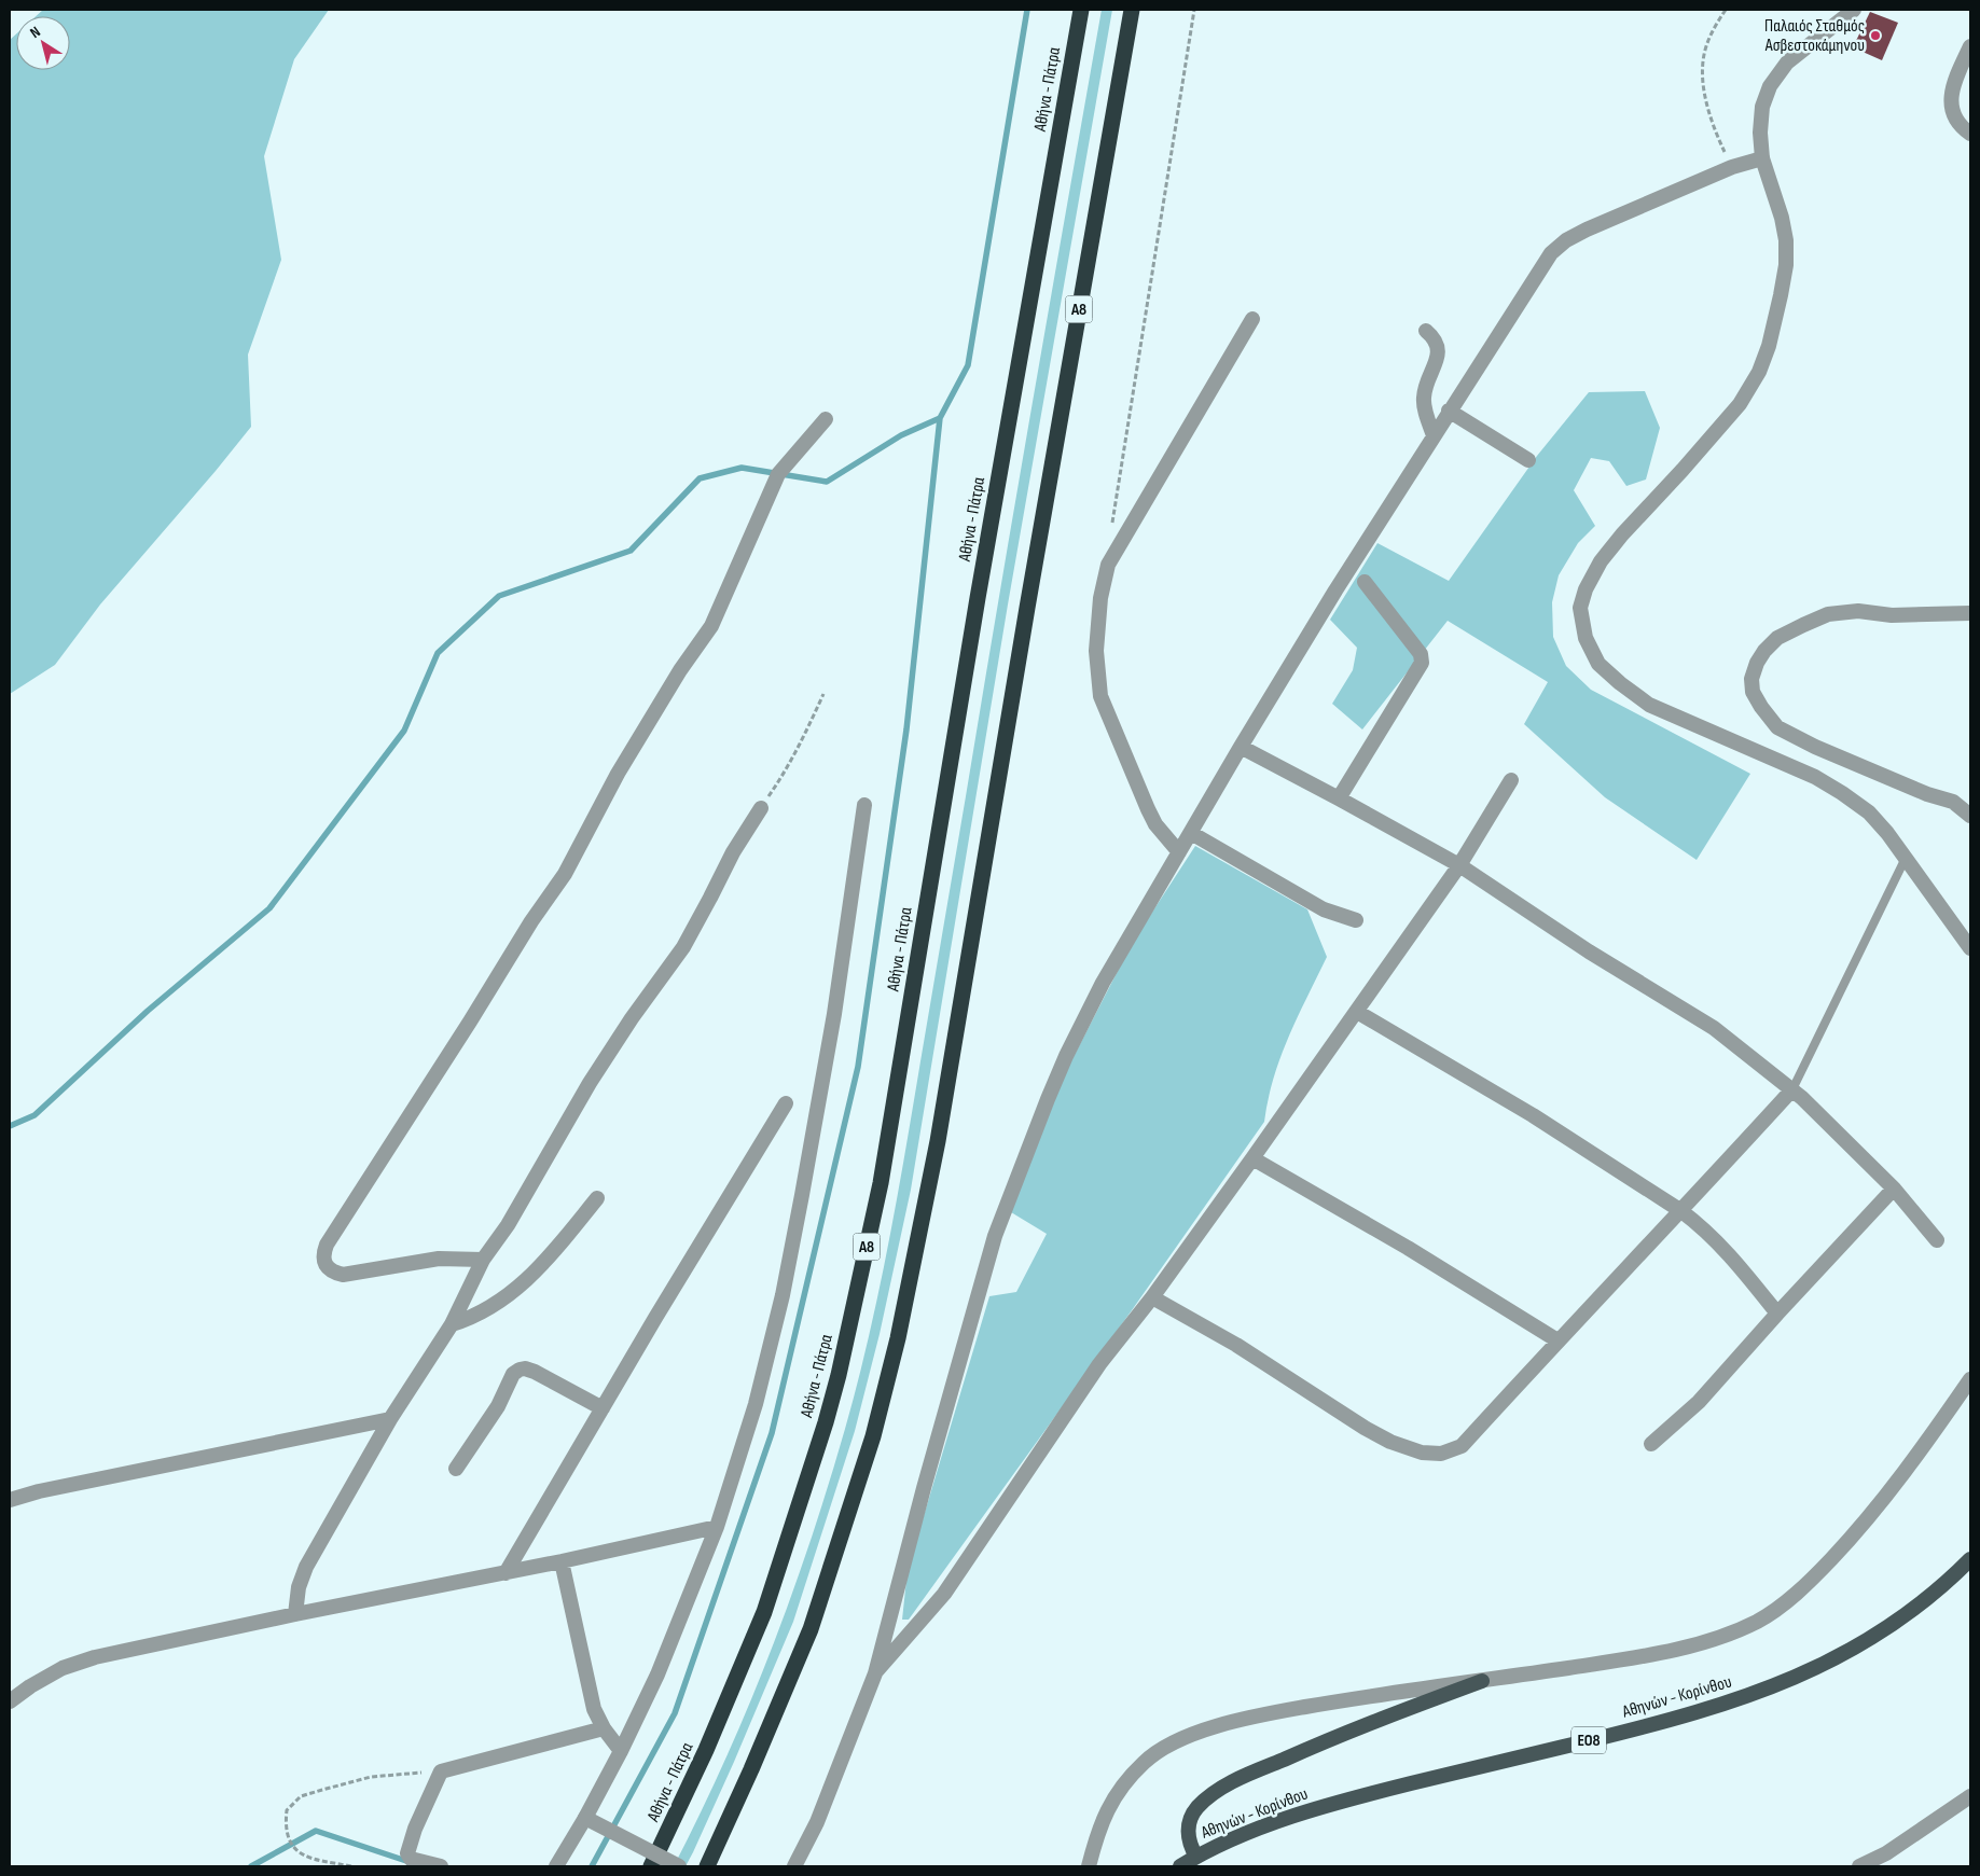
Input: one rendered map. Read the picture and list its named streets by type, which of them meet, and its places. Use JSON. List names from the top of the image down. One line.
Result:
{"streets":{"highway":["Αθήνα - Πάτρα","Α8"],"main road":["Αθηνών - Κορίνθου","ΕΟ8"]},"places":["Παλαιός Σταθμός Ασβεστοκάμηνου"],"north":"top left"}
